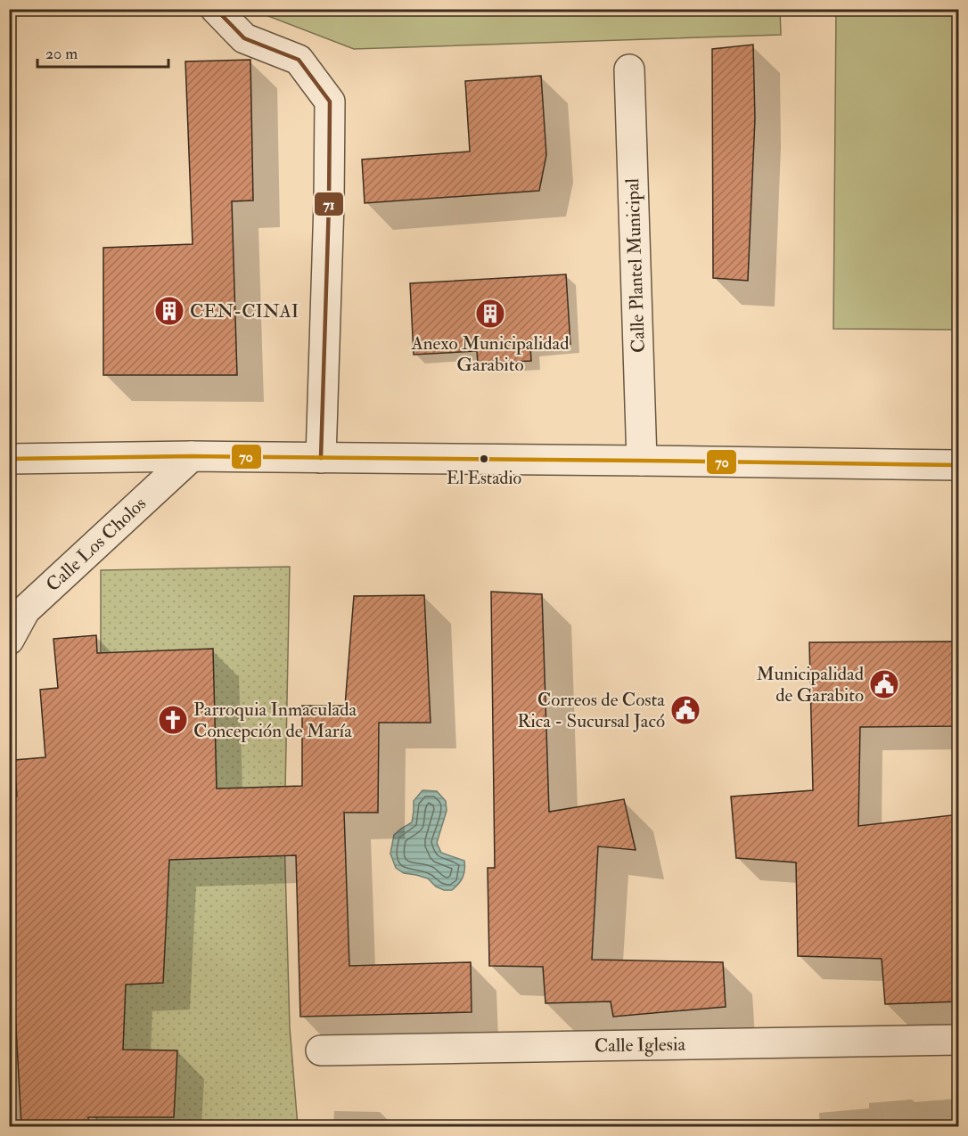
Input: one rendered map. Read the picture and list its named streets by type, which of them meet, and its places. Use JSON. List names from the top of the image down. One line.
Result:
{"streets":{"street":["Calle Plantel Municipal","Calle Los Cholos","Calle Iglesia"]},"places":{"building":["CEN-CINAI","Anexo Municipalidad Garabito"],"other":["El Estadio"],"public building":["Municipalidad de Garabito","Correos de Costa Rica - Sucursal Jacó"],"church":["Parroquia Inmaculada Concepción de María"]},"lines":["transit line 71","transit line 70"],"scale_bar":"20 m"}
